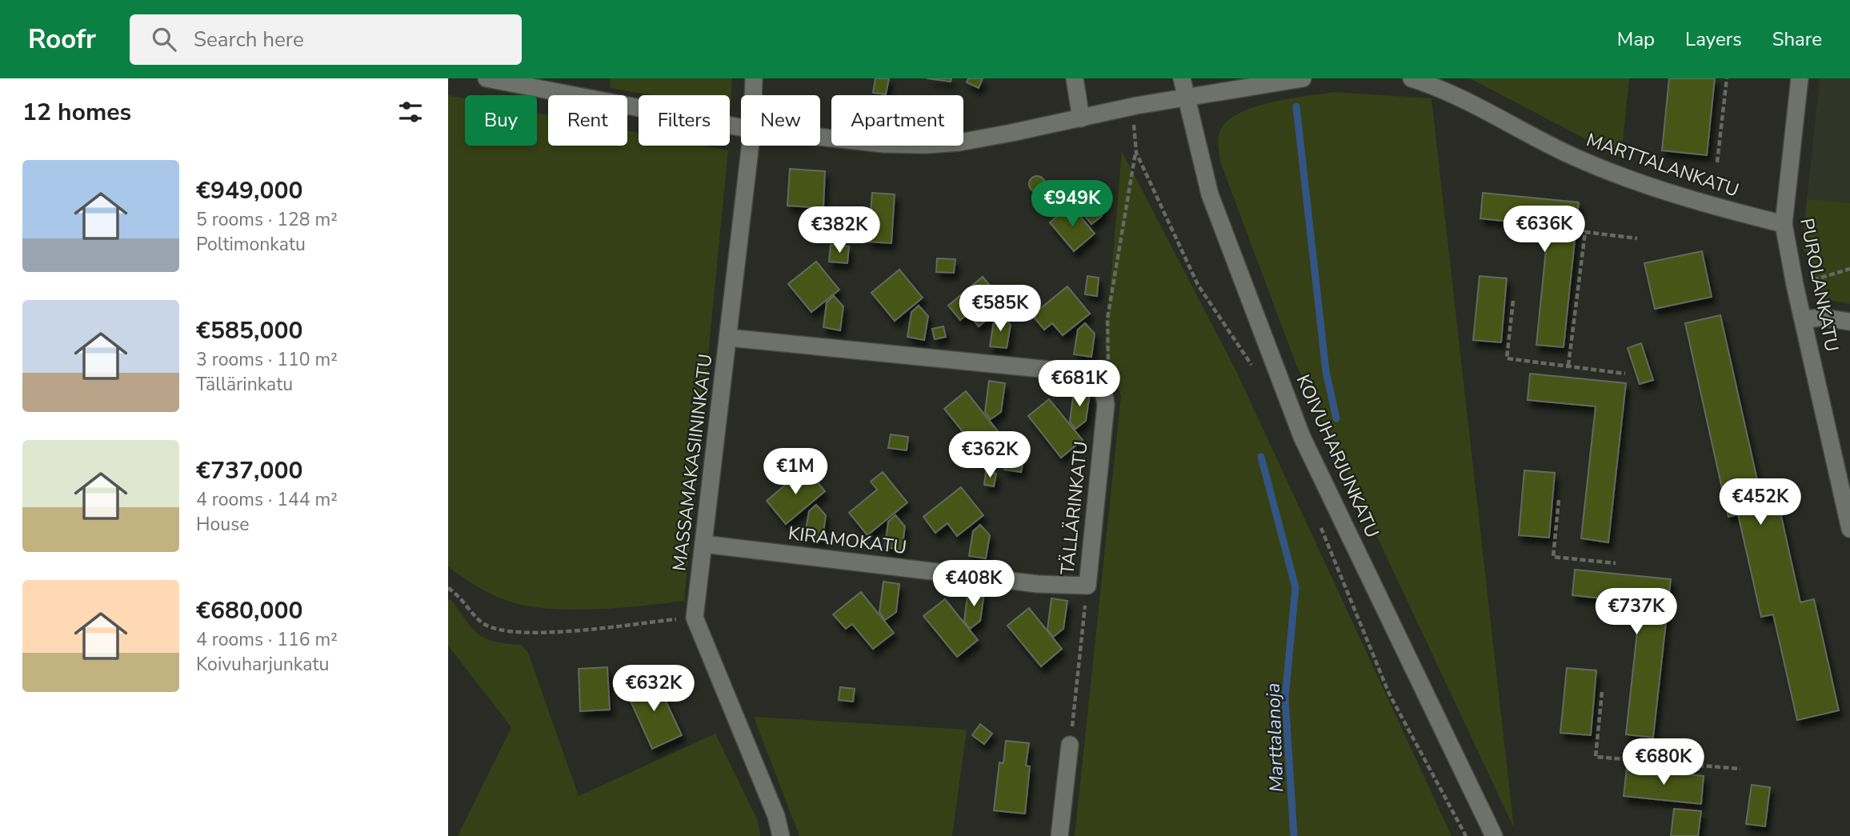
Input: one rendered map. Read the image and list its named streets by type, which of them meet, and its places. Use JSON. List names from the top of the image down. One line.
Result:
{"streets":{"street":["MARTTALANKATU","PUROLANKATU","KOIVUHARJUNKATU","MASSAMAKASIININKATU","TÄLLÄRINKATU","KIRAMOKATU"]},"crossings":[["MARTTALANKATU","PUROLANKATU"],["MASSAMAKASIININKATU","TÄLLÄRINKATU"],["MASSAMAKASIININKATU","KIRAMOKATU"],["TÄLLÄRINKATU","KIRAMOKATU"]],"water":["Marttalanoja"],"page":{"header":"Roofr","search":"Search here","nav":["Map","Layers","Share"],"heading":"12 homes","chip":["Buy","Rent","Filters","New","Apartment"],"list":[{"name":"€949,000","note":"5 rooms · 128 m² · Poltimonkatu"},{"name":"€585,000","note":"3 rooms · 110 m² · Tällärinkatu"},{"name":"€737,000","note":"4 rooms · 144 m² · House"},{"name":"€680,000","note":"4 rooms · 116 m² · Koivuharjunkatu"}],"price":["€949K","€636K","€382K","€585K","€681K","€362K","€1M","€452K","€408K","€737K","€632K","€680K"]}}
